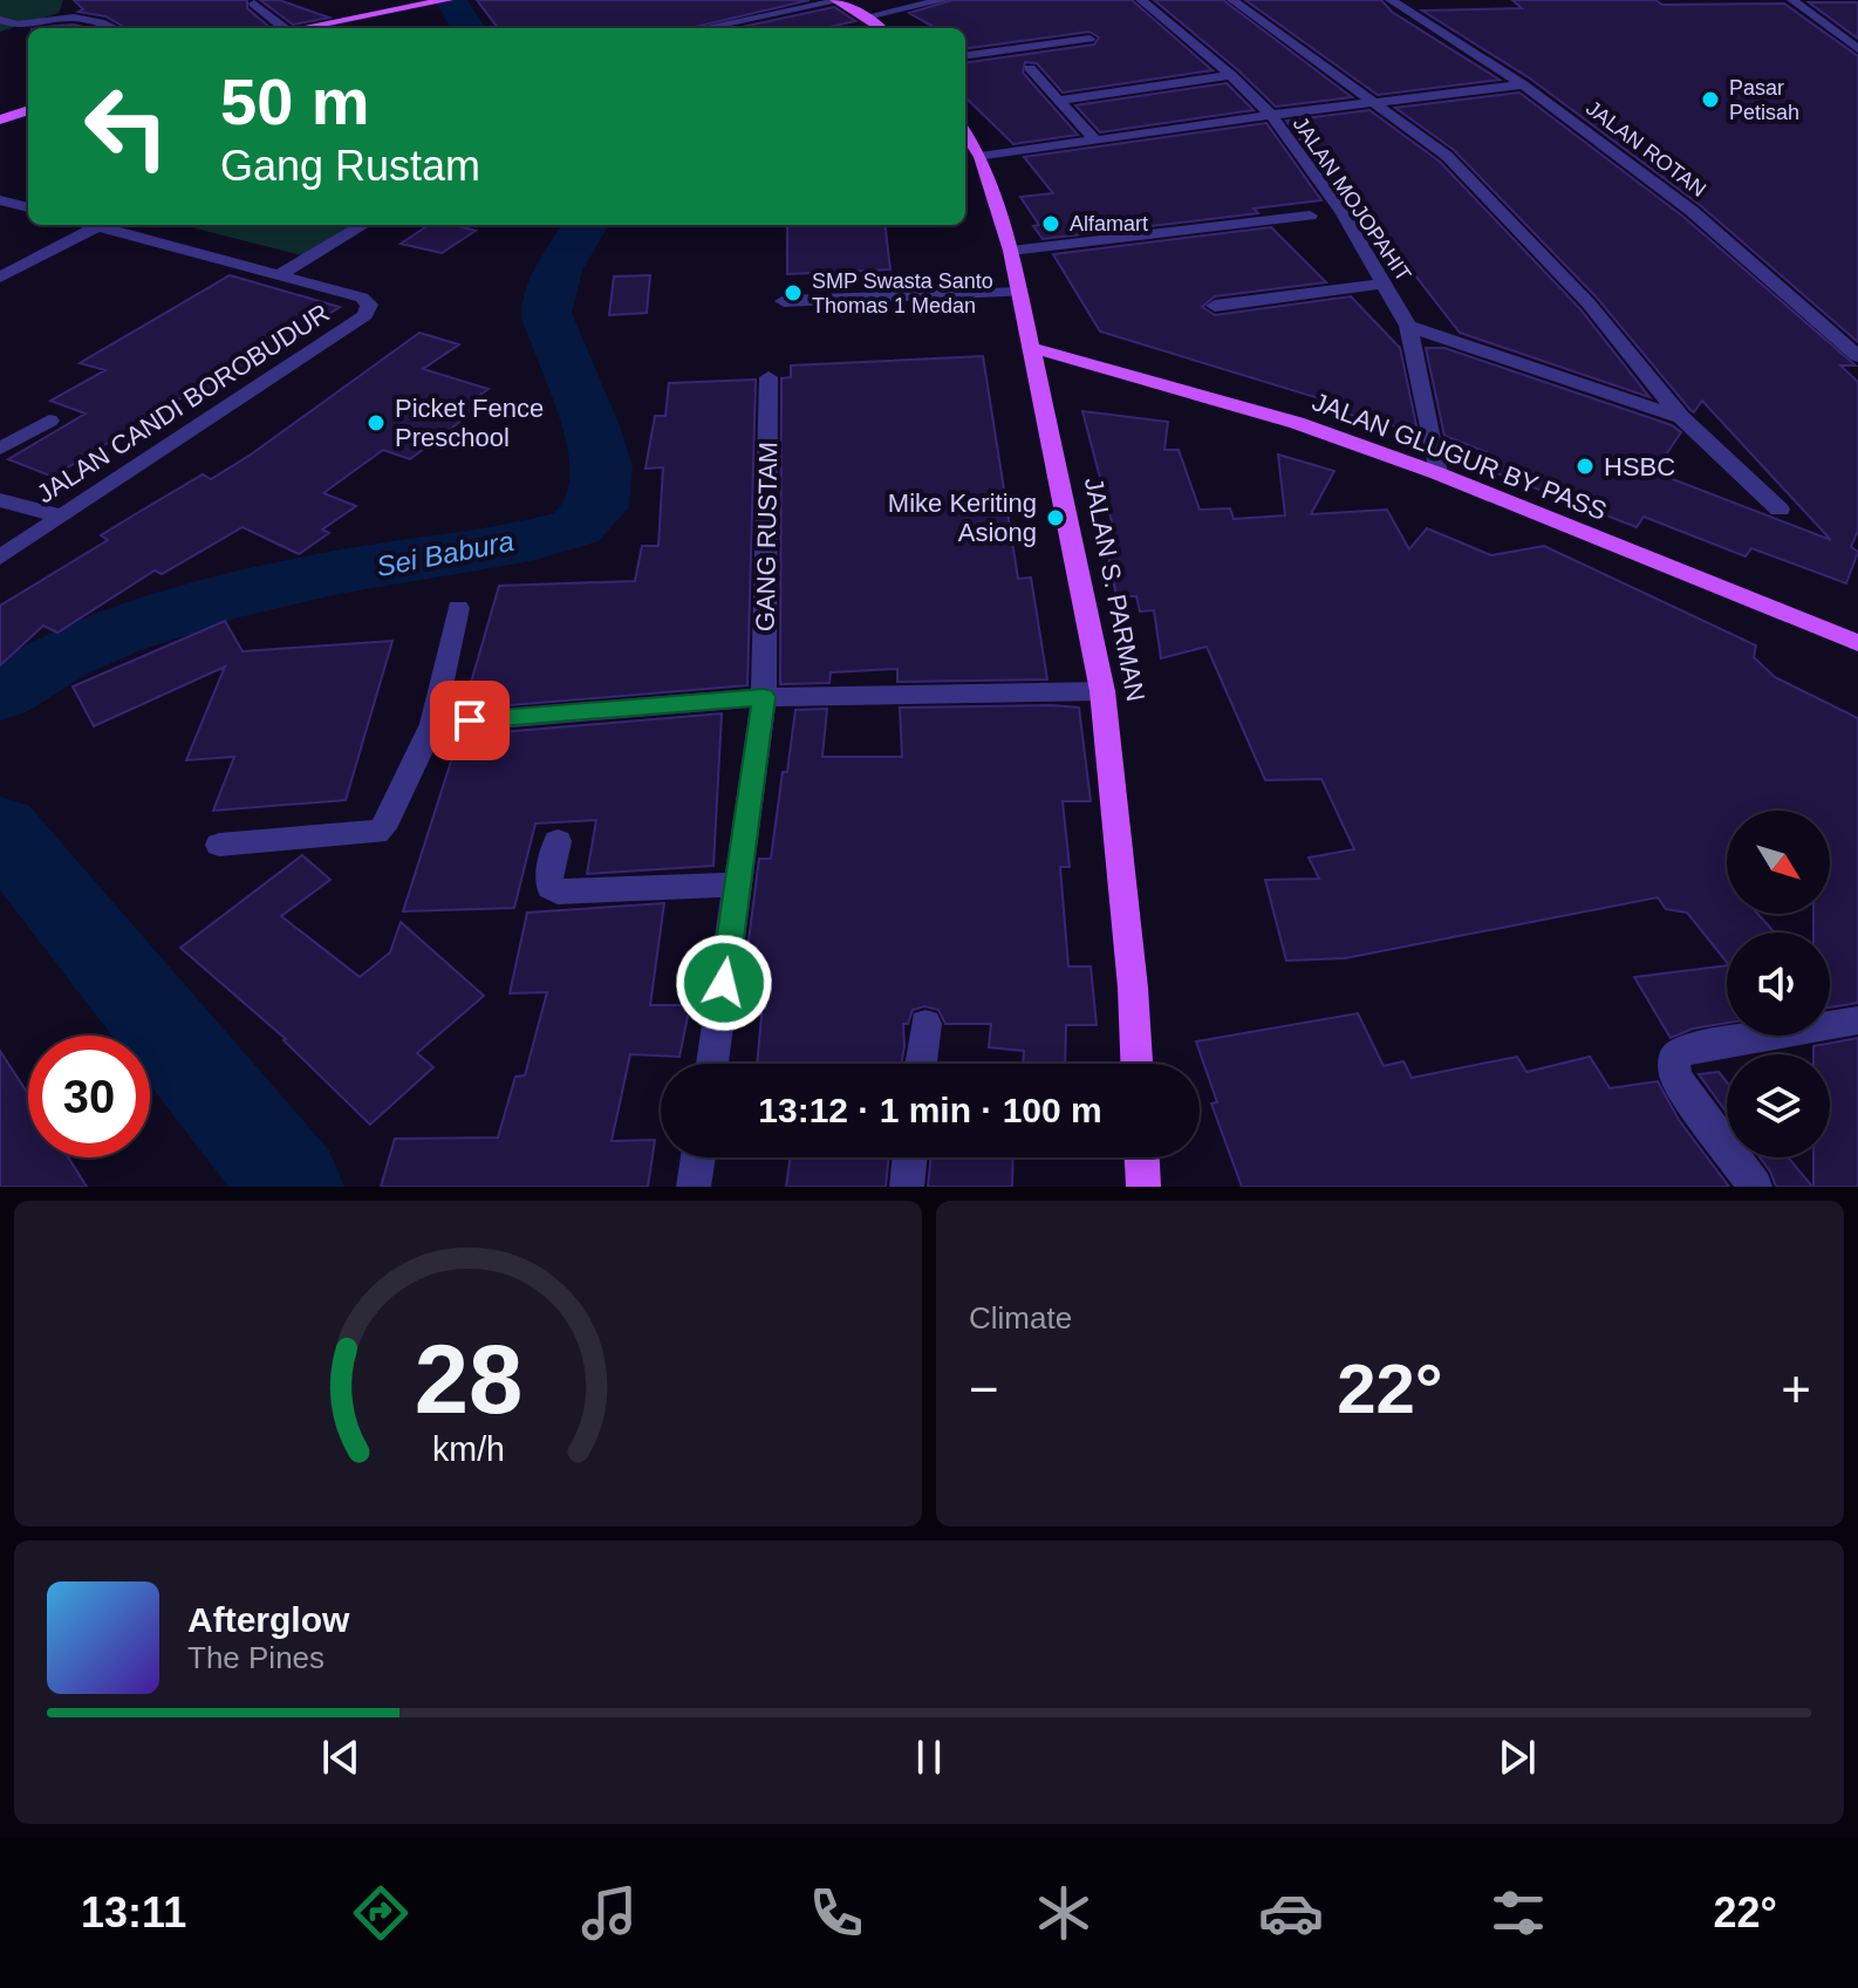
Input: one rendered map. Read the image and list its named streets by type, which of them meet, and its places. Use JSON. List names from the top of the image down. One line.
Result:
{"streets":{"main road":["JALAN GLUGUR BY PASS","JALAN S. PARMAN"],"street":["JALAN ROTAN","JALAN MOJOPAHIT","JALAN CANDI BOROBUDUR","GANG RUSTAM"]},"crossings":[["JALAN MOJOPAHIT","JALAN GLUGUR BY PASS"],["JALAN GLUGUR BY PASS","JALAN S. PARMAN"]],"water":["Sei Babura"],"places":["Pasar Petisah","Alfamart","SMP Swasta Santo Thomas 1 Medan","Picket Fence Preschool","HSBC","Mike Keriting Asiong"],"north":"bottom right","page":{"turn":["50 m","Gang Rustam"],"limit":"30","trip":"13:12 · 1 min · 100 m","tile":"Climate","heat":["−","22°","+"],"song":["Afterglow","The Pines"],"tabs":["13:11","22°"],"gauge":["28","km/h"]}}
